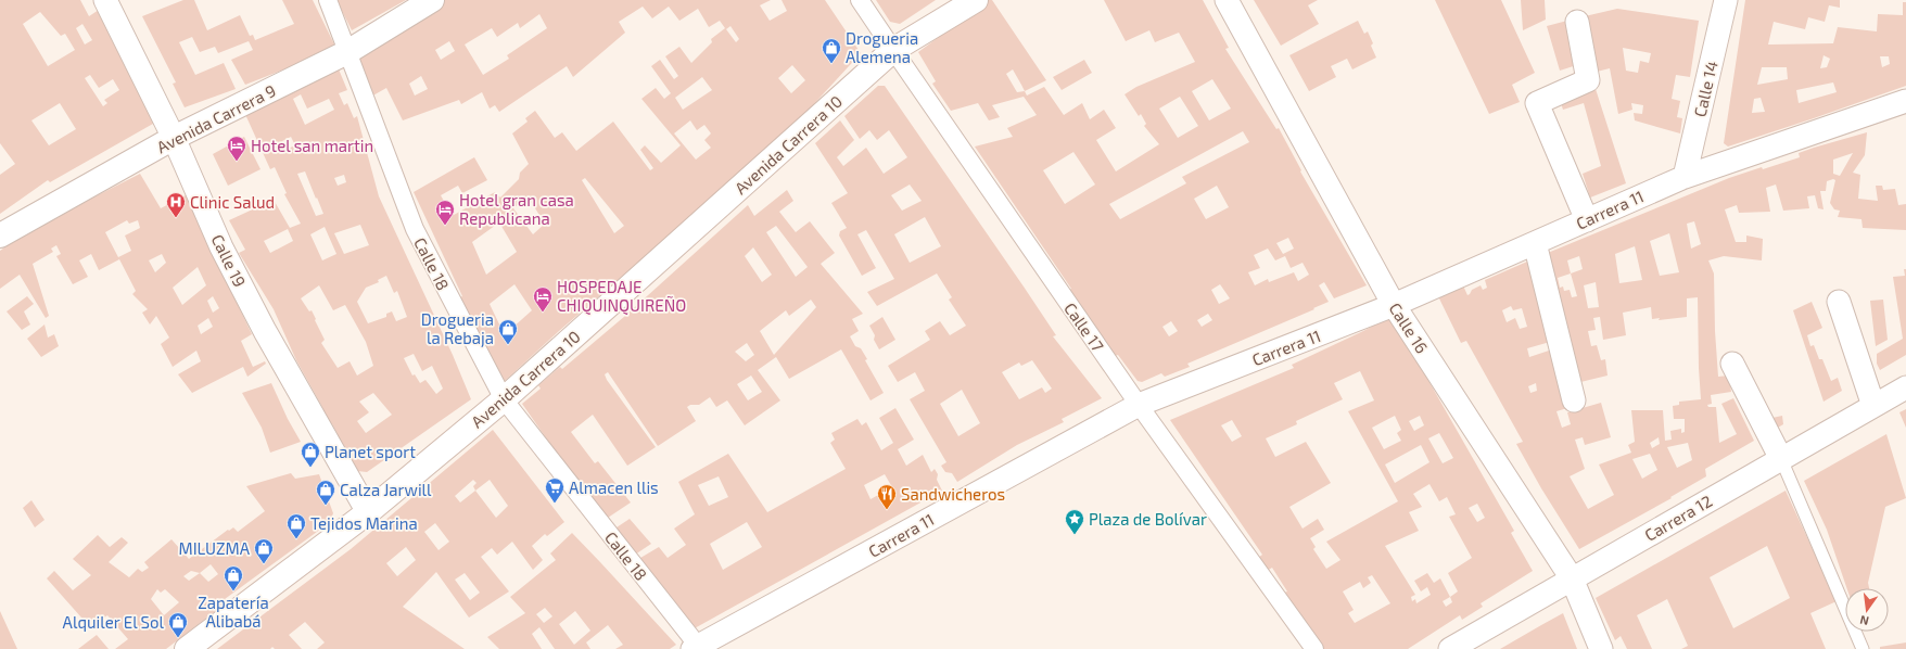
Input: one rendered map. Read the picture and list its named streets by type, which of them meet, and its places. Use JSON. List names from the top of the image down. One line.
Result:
{"streets":{"main road":["Avenida Carrera 9","Avenida Carrera 10"],"street":["Calle 14","Carrera 11","Calle 19","Calle 18","Calle 17","Calle 16","Carrera 12"]},"crossings":[["Calle 14","Carrera 11"],["Avenida Carrera 9","Calle 19"],["Avenida Carrera 9","Calle 18"],["Avenida Carrera 10","Calle 19"],["Avenida Carrera 10","Calle 18"],["Avenida Carrera 10","Calle 17"],["Carrera 11","Calle 18"],["Carrera 11","Calle 17"],["Carrera 11","Calle 16"],["Calle 16","Carrera 12"]],"places":{"shop":["Drogueria Alemena","Drogueria la Rebaja","Planet sport","Calza Jarwill","Tejidos Marina","MILUZMA","Zapatería Alibabá","Alquiler El Sol"],"hotel":["Hotel san martin","Hotel gran casa Republicana","HOSPEDAJE CHIQUINQUIREÑO"],"hospital":["Clinic Salud"],"supermarket":["Almacen llis"],"restaurant":["Sandwicheros"],"place":["Plaza de Bolívar"]},"north":"bottom"}
